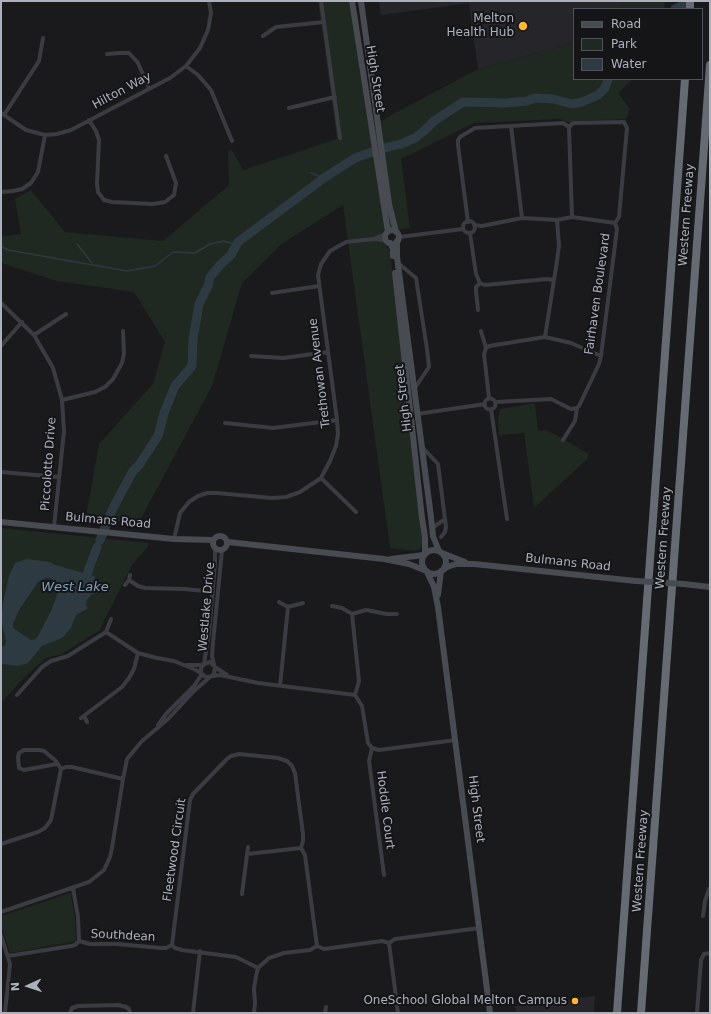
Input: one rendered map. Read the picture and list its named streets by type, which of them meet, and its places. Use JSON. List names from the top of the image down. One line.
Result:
{"streets":{"highway":["Western Freeway"],"main road":["High Street","Bulmans Road"],"street":["Hilton Way","Fairhaven Boulevard","Trethowan Avenue","Piccolotto Drive","Westlake Drive","Hoddle Court","Fleetwood Circuit","Southdean"]},"crossings":[["High Street","Trethowan Avenue"],["High Street","Bulmans Road"],["Trethowan Avenue","Bulmans Road"],["Piccolotto Drive","Bulmans Road"],["Bulmans Road","Westlake Drive"],["Fleetwood Circuit","Southdean"]],"water":["West Lake"],"places":["Melton Health Hub","OneSchool Global Melton Campus"],"legend":["Road","Park","Water"],"north":"left"}
